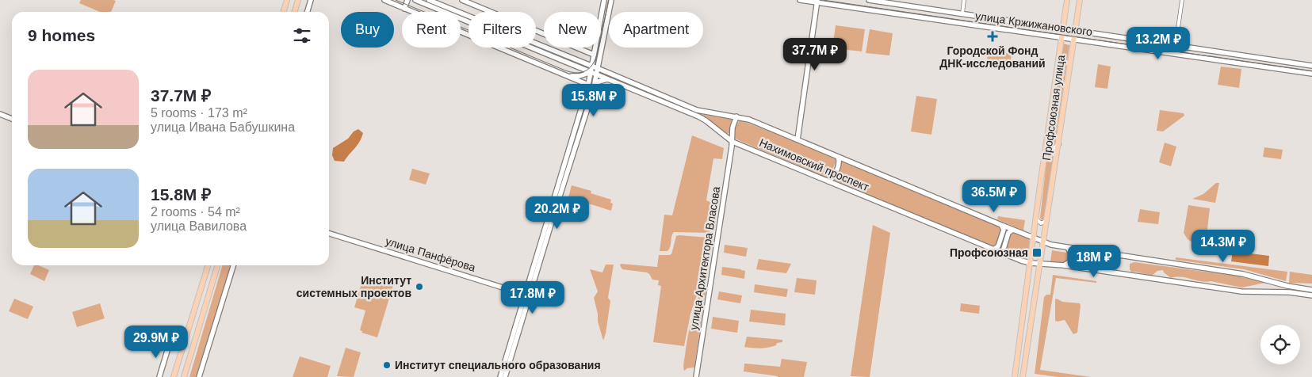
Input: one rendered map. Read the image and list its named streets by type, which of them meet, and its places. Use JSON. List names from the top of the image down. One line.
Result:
{"streets":{"main road":["Профсоюзная улица"],"street":["улица Кржижановского","Нахимовский проспект","улица Панфёрова","улица Архитектора Власова"]},"crossings":[["улица Кржижановского","Профсоюзная улица"],["Профсоюзная улица","Нахимовский проспект"],["Нахимовский проспект","улица Архитектора Власова"]],"places":{"health":["Городской Фонд ДНК-исследований"],"transit":["Профсоюзная"],"other":["Институт системных проектов","Институт специального образования"]},"page":{"chip":["Buy","Rent","Filters","New","Apartment"],"heading":"9 homes","price":["13.2M ₽","37.7M ₽","15.8M ₽","36.5M ₽","20.2M ₽","14.3M ₽","18M ₽","17.8M ₽","29.9M ₽"],"list":[{"name":"37.7M ₽","note":"5 rooms · 173 m² · улица Ивана Бабушкина"},{"name":"15.8M ₽","note":"2 rooms · 54 m² · улица Вавилова"}]}}
